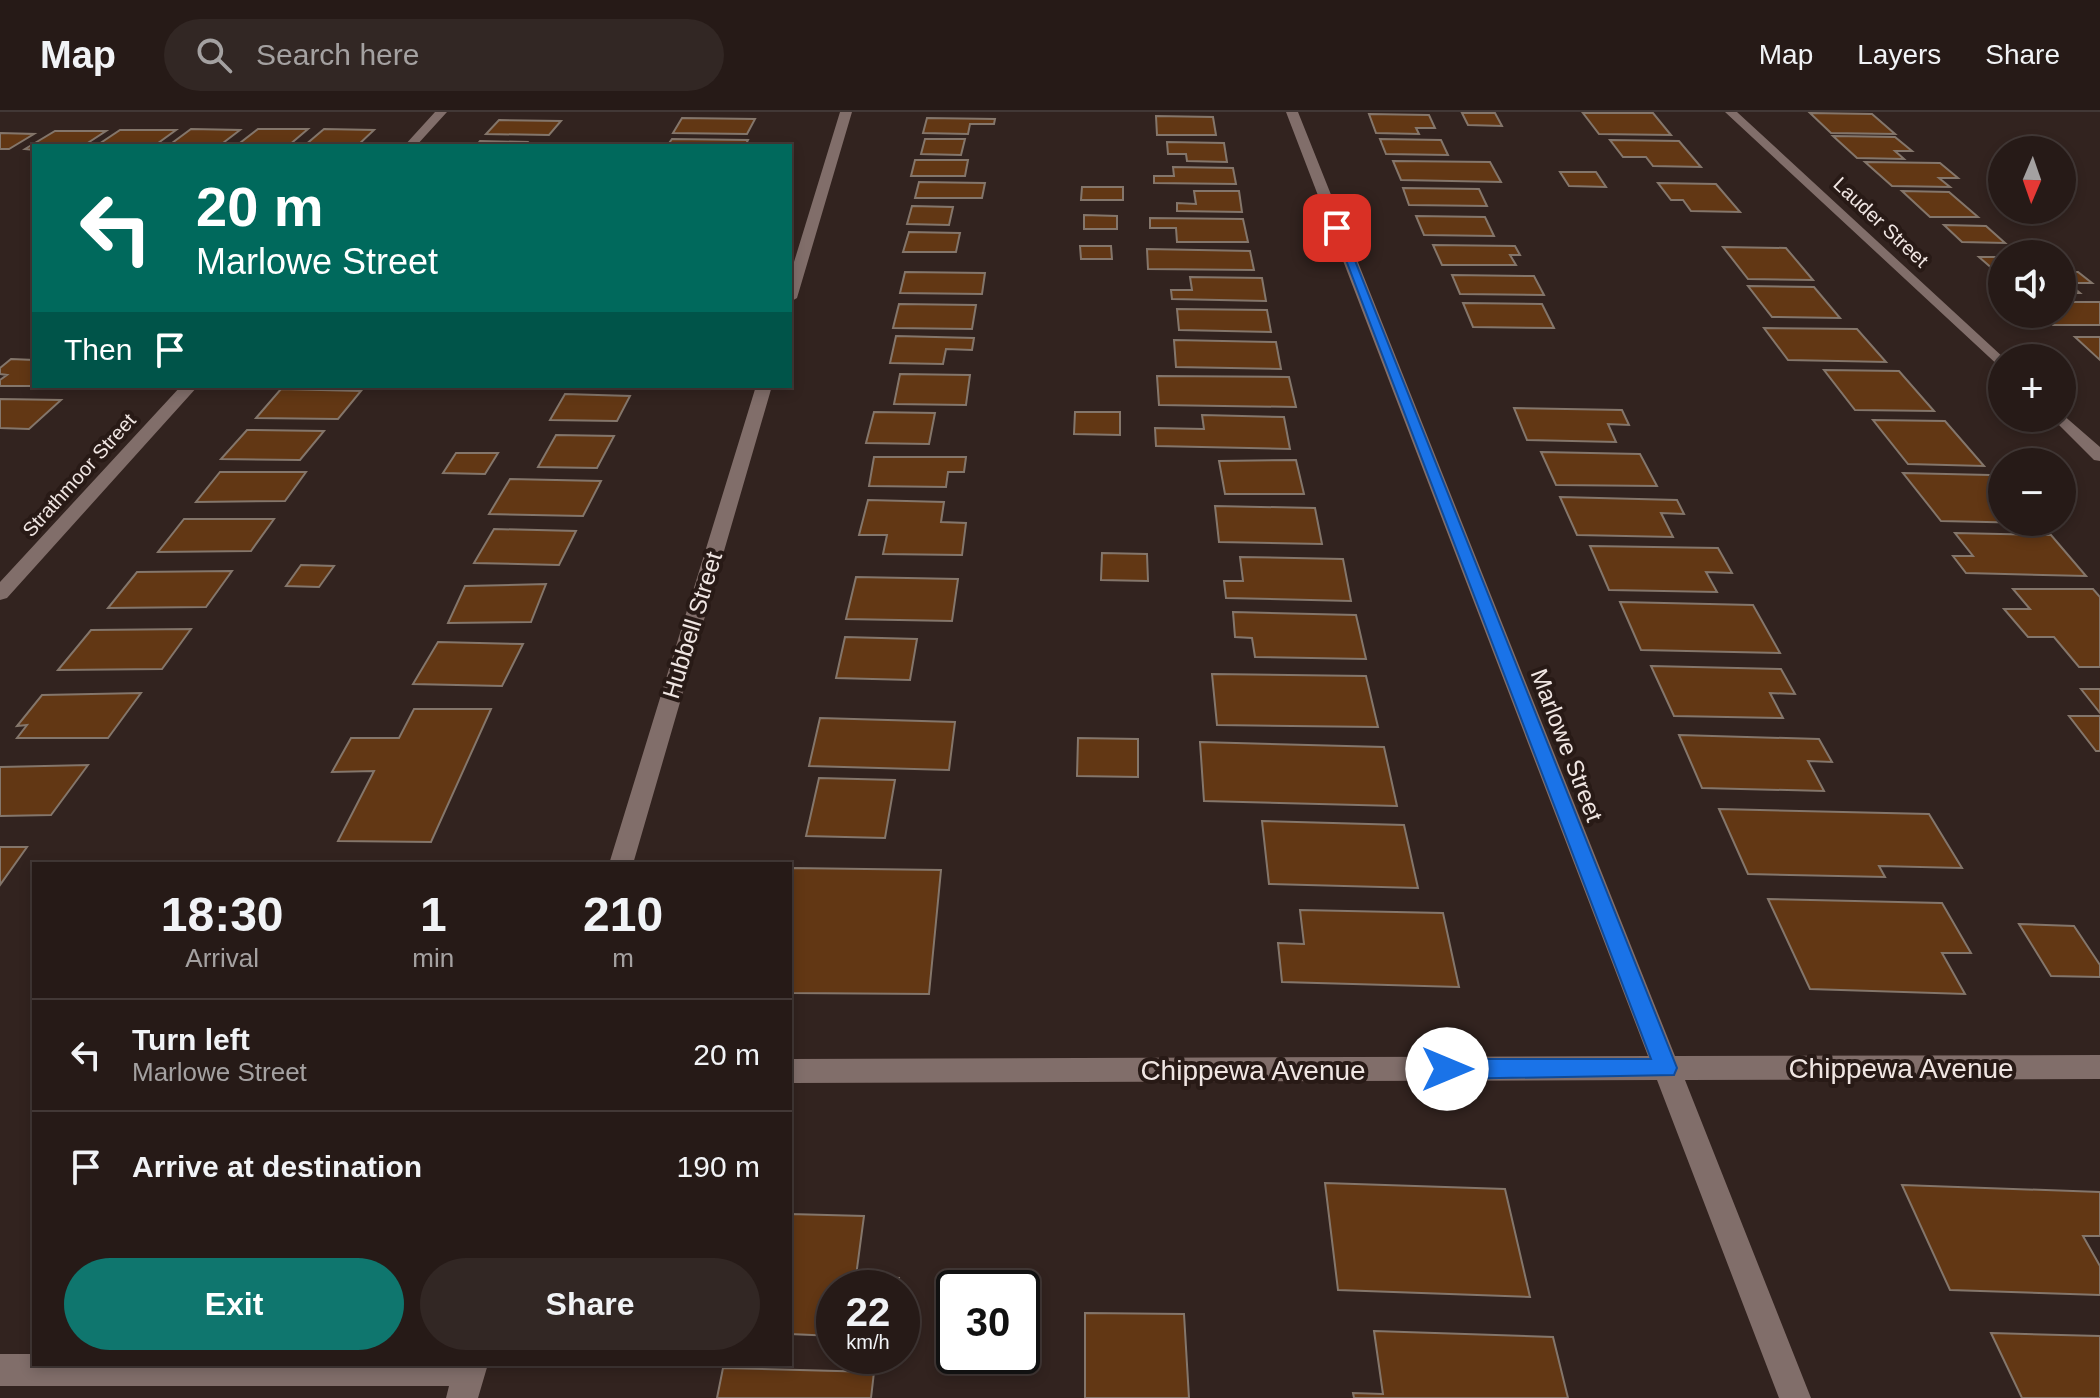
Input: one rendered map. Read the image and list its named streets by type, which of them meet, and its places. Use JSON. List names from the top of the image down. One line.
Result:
{"streets":{"street":["Lauder Street","Strathmoor Street","Hubbell Street","Marlowe Street","Chippewa Avenue"]},"crossings":[["Marlowe Street","Chippewa Avenue"]],"north":"bottom","page":{"header":"Map","search":"Search here","nav":["Map","Layers","Share"],"map_buttons":["+","−"],"turn":["20 m","Marlowe Street"],"then":"Then","eta":["18:30","Arrival","1","min","210","m"],"list":[{"name":"Turn left","note":"Marlowe Street","value":"20 m"},{"name":"Arrive at destination","value":"190 m"}],"buttons":["Exit","Share"],"speed":"22 km/h","limit":"30"}}
